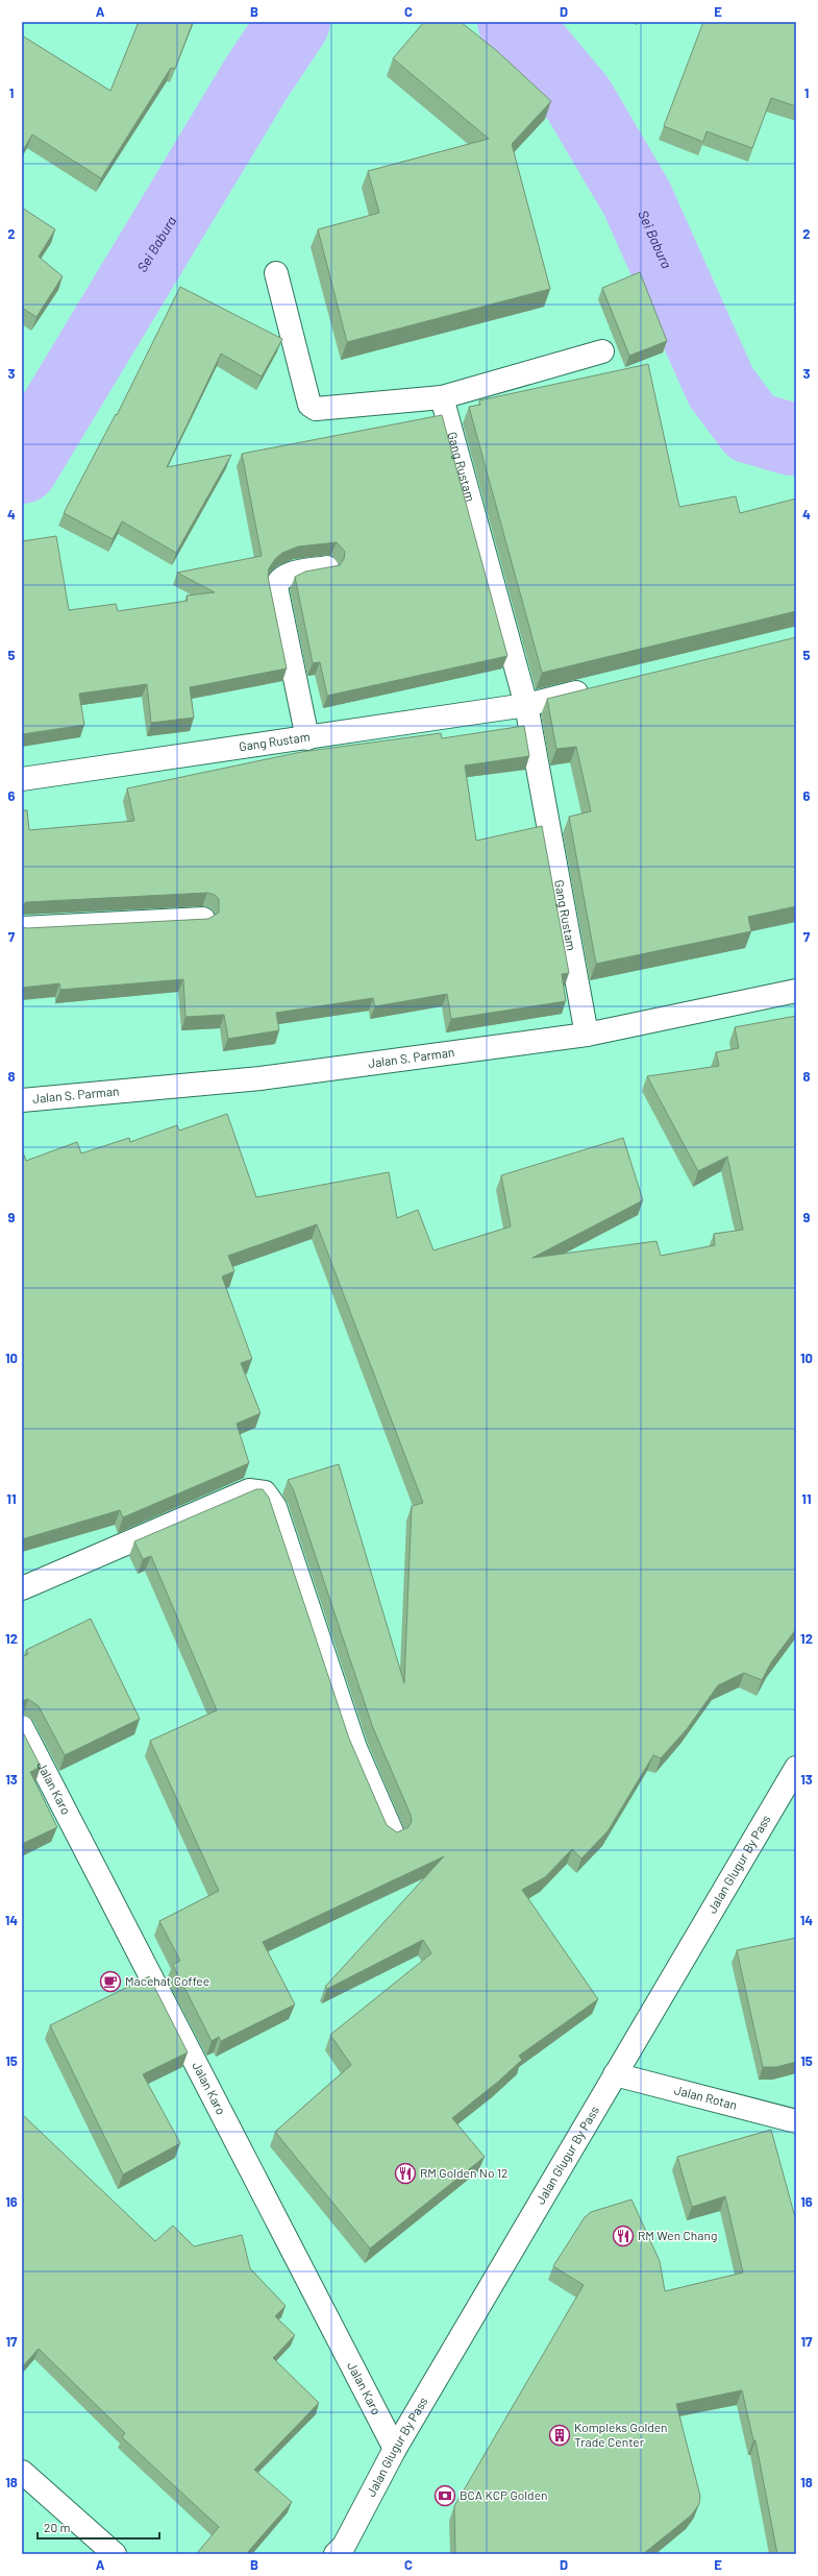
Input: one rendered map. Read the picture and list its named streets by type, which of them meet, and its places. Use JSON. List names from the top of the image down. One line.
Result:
{"streets":{"street":["Gang Rustam","Jalan S. Parman","Jalan Karo","Jalan Glugur By Pass","Jalan Rotan"]},"crossings":[["Gang Rustam","Jalan S. Parman"],["Jalan Karo","Jalan Glugur By Pass"],["Jalan Glugur By Pass","Jalan Rotan"]],"water":["Sei Babura"],"places":{"cafe":["Macehat Coffee"],"restaurant":["RM Golden No 12","RM Wen Chang"],"building":["Kompleks Golden Trade Center"],"bank":["BCA KCP Golden"]},"scale_bar":"20 m","grid":{"columns":["A","B","C","D","E"],"rows":["1","2","3","4","5","6","7","8","9","10","11","12","13","14","15","16","17","18"]}}
